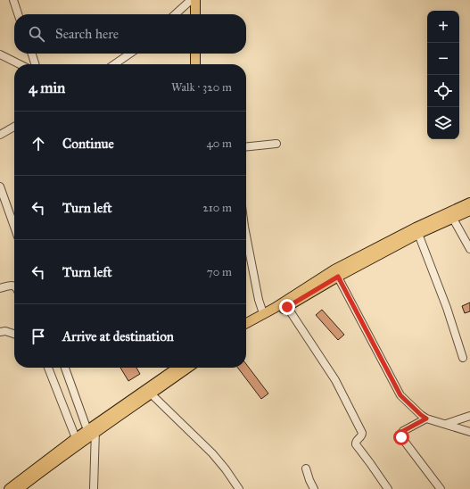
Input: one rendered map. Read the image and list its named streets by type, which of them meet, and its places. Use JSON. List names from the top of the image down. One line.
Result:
{"page":{"map_buttons":["+","−"],"search":"Search here","heading":["4 min","Walk · 320 m"],"list":[["Continue","40 m"],["Turn left","210 m"],["Turn left","70 m"],"Arrive at destination"]}}
